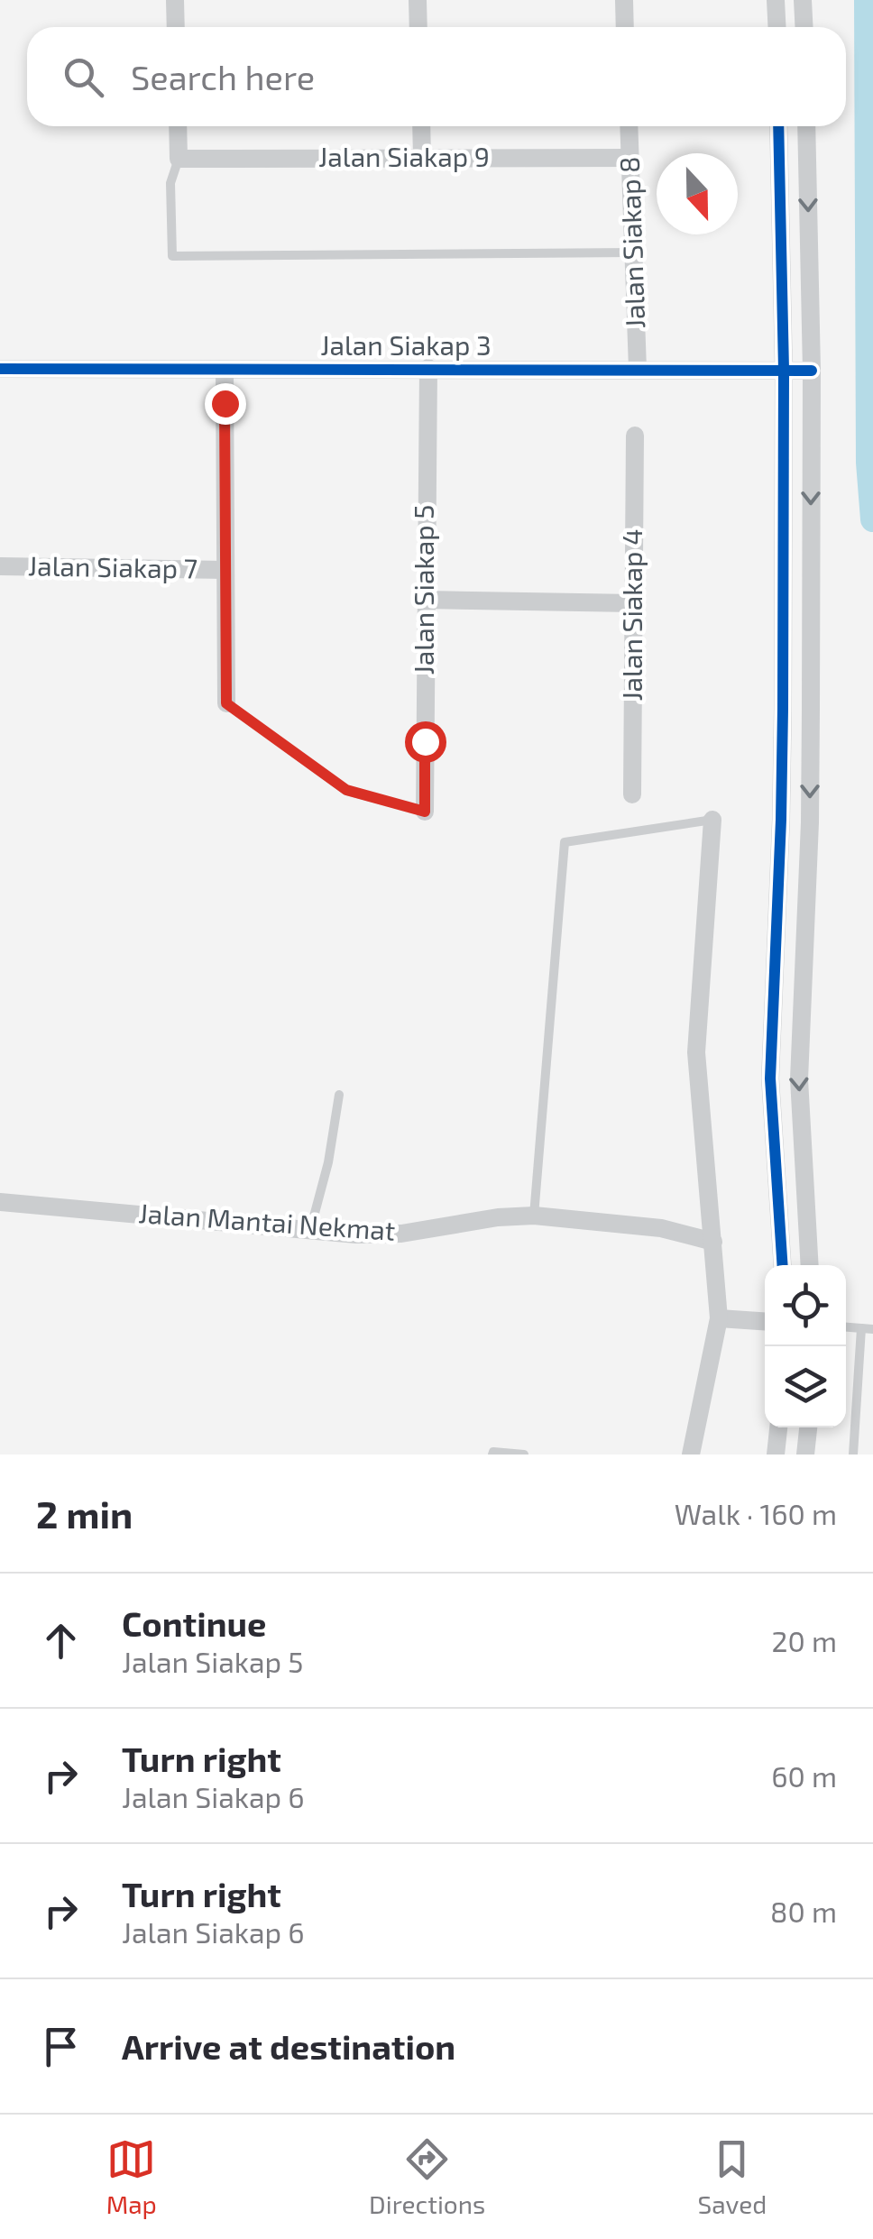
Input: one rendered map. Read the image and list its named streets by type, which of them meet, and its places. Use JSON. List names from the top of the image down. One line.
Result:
{"streets":{"street":["Jalan Siakap 9","Jalan Siakap 8","Jalan Siakap 3","Jalan Siakap 7","Jalan Siakap 5","Jalan Siakap 4","Jalan Mantai Nekmat"]},"crossings":[["Jalan Siakap 9","Jalan Siakap 8"],["Jalan Siakap 8","Jalan Siakap 3"],["Jalan Siakap 3","Jalan Siakap 5"]],"north":"bottom","page":{"search":"Search here","heading":["2 min","Walk · 160 m"],"list":[["Continue","Jalan Siakap 5","20 m"],["Turn right","Jalan Siakap 6","60 m"],["Turn right","Jalan Siakap 6","80 m"],"Arrive at destination"],"nav":["Map","Directions","Saved"]}}
